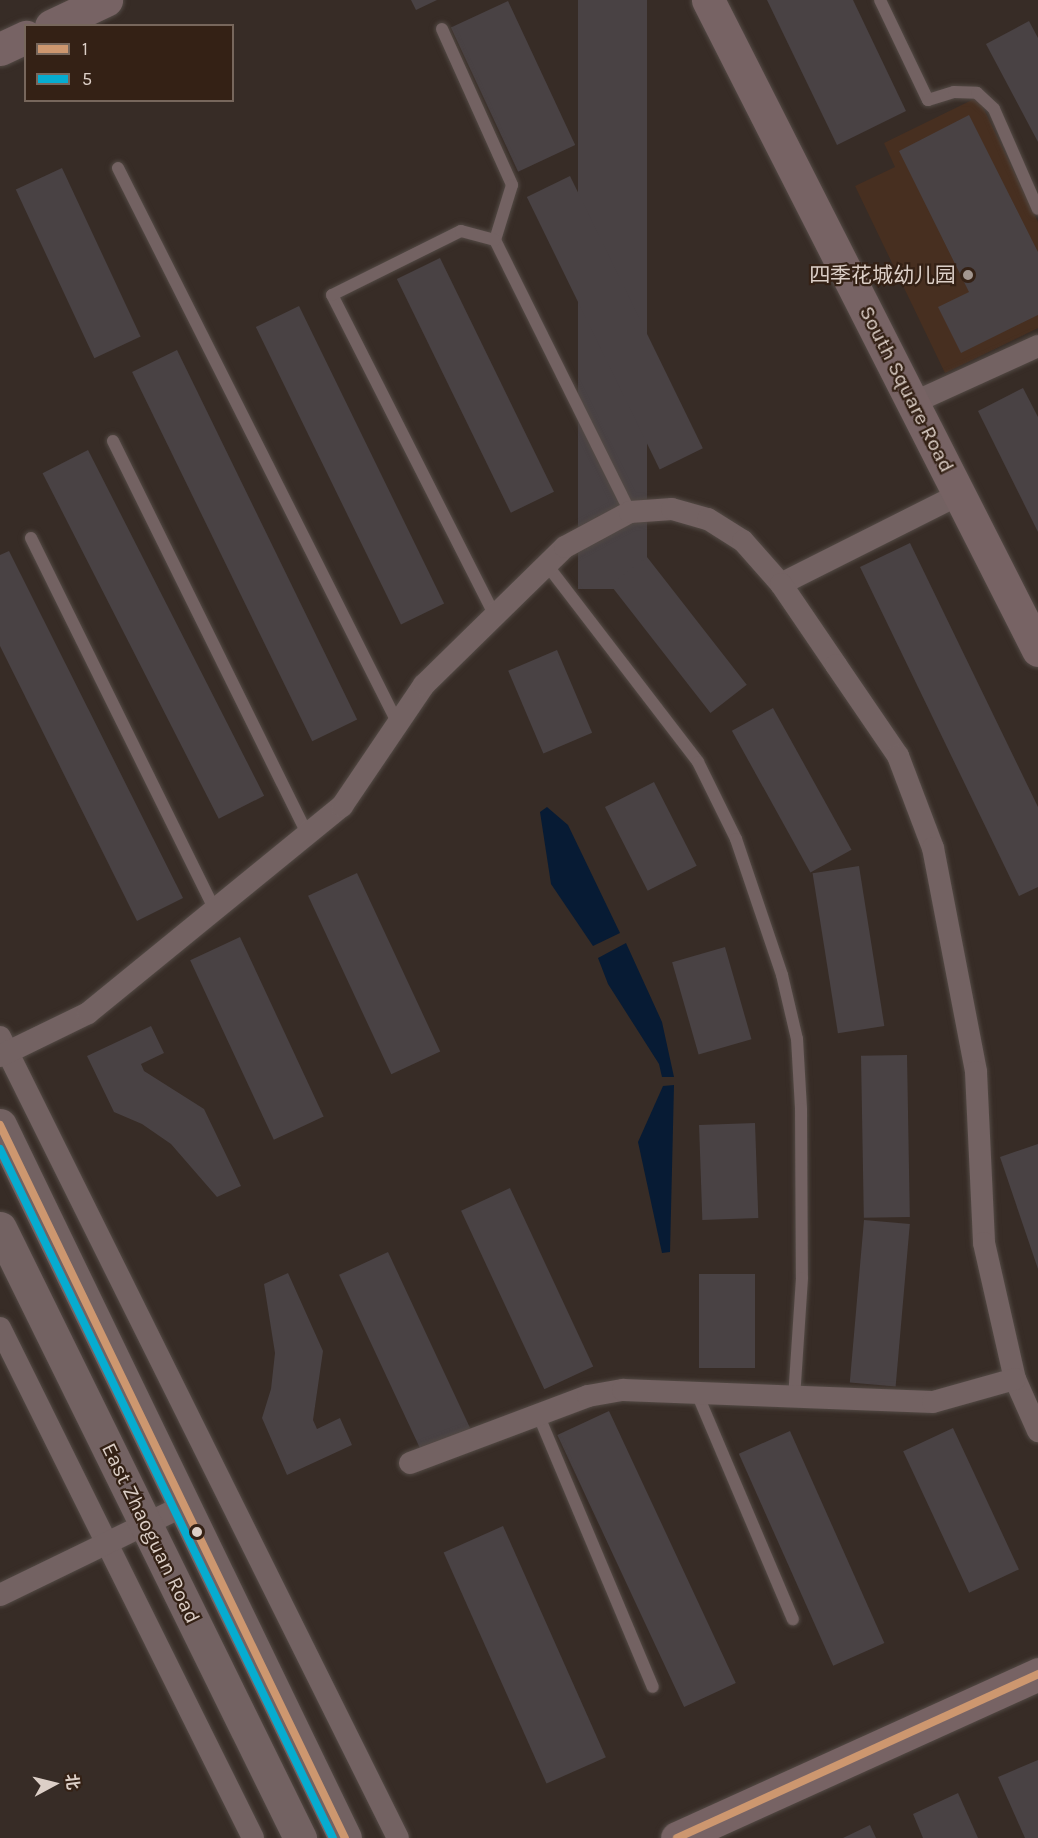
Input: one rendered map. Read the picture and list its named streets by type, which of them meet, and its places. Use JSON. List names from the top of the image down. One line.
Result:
{"streets":{"main road":["East Zhaoguan Road"],"street":["South Square Road"]},"places":["四季花城幼儿园"],"lines":["transit line 1","transit line 5"],"legend":["1","5"],"north":"right"}
